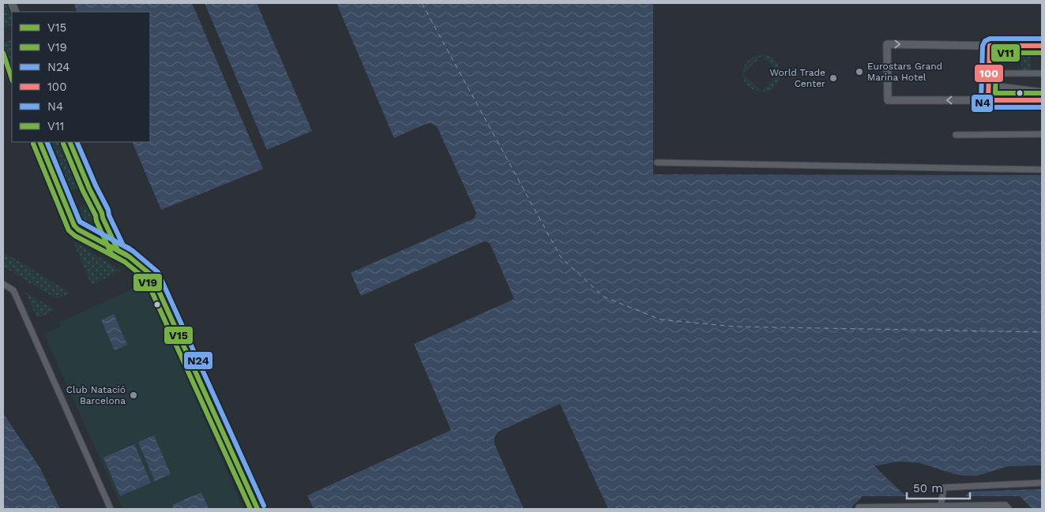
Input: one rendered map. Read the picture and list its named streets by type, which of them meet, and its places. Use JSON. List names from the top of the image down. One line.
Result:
{"places":["Eurostars Grand Marina Hotel","World Trade Center","Club Natació Barcelona"],"lines":["transit line N4","transit line 100","transit line V15","transit line V11","transit line N24","transit line V19"],"legend":["V15","V19","N24","100","N4","V11"],"scale_bar":"50 m"}
